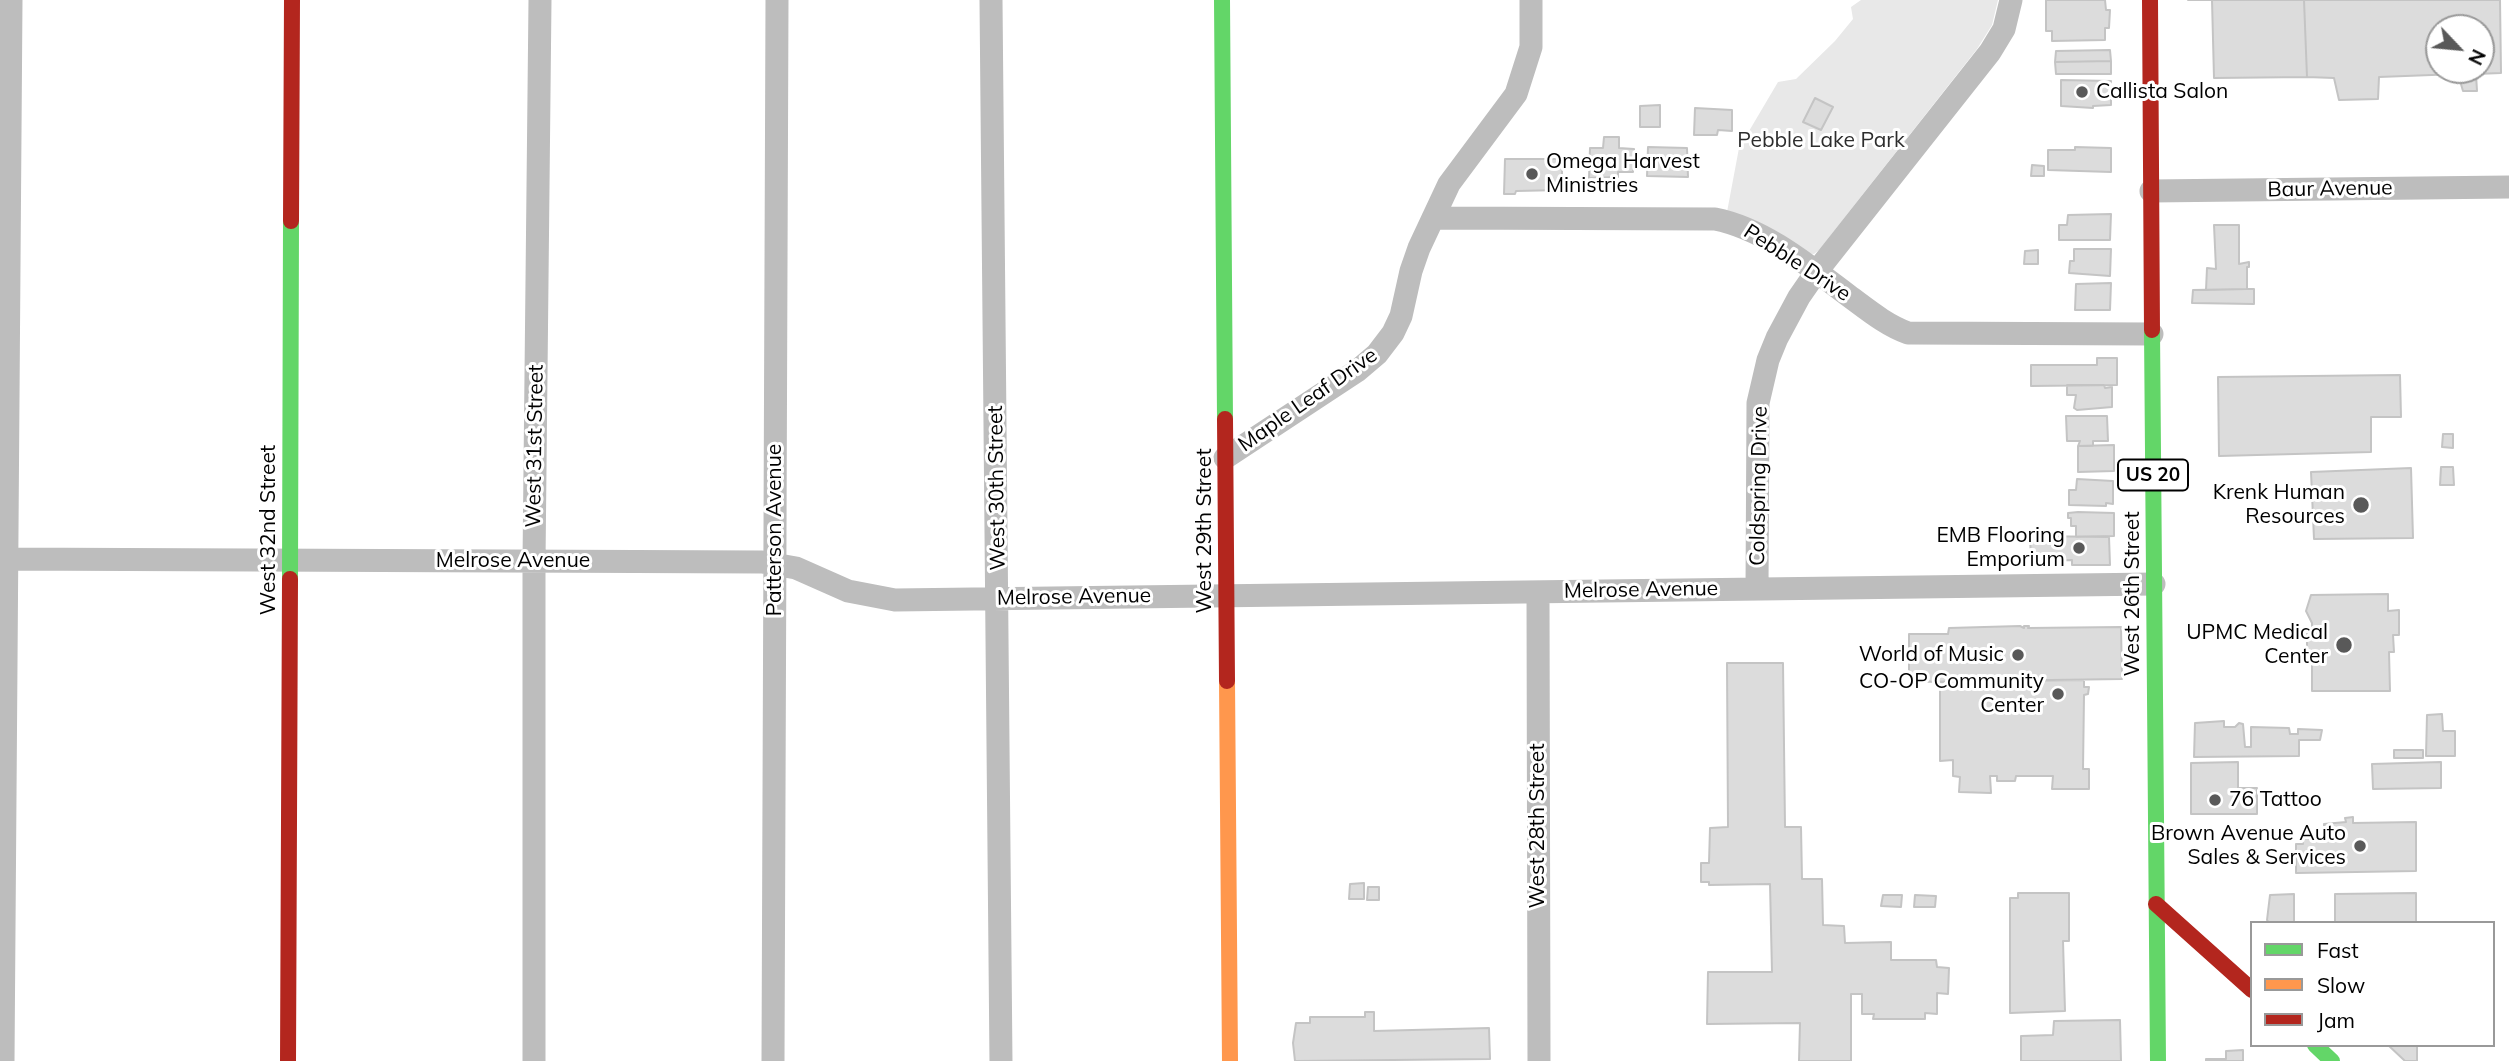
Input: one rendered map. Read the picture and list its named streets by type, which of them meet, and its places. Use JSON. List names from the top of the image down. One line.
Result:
{"streets":{"street":["Baur Avenue","Pebble Drive","Maple Leaf Drive","West 31st Street","US 20","Coldspring Drive","West 30th Street","West 32nd Street","Patterson Avenue","West 29th Street","Melrose Avenue","West 26th Street","West 28th Street"]},"crossings":[["Baur Avenue","West 26th Street"],["Pebble Drive","Maple Leaf Drive"],["Pebble Drive","Coldspring Drive"],["Pebble Drive","West 26th Street"],["Maple Leaf Drive","West 29th Street"],["West 31st Street","Melrose Avenue"],["Coldspring Drive","Melrose Avenue"],["West 30th Street","Melrose Avenue"],["West 32nd Street","Melrose Avenue"],["Patterson Avenue","Melrose Avenue"],["West 29th Street","Melrose Avenue"],["Melrose Avenue","West 26th Street"],["Melrose Avenue","West 28th Street"]],"parks":["Pebble Lake Park"],"places":["Callista Salon","Omega Harvest Ministries","Krenk Human Resources","EMB Flooring Emporium","UPMC Medical Center","World of Music","CO-OP Community Center","76 Tattoo","Brown Avenue Auto Sales & Services"],"legend":["Fast","Slow","Jam"],"north":"bottom right"}
